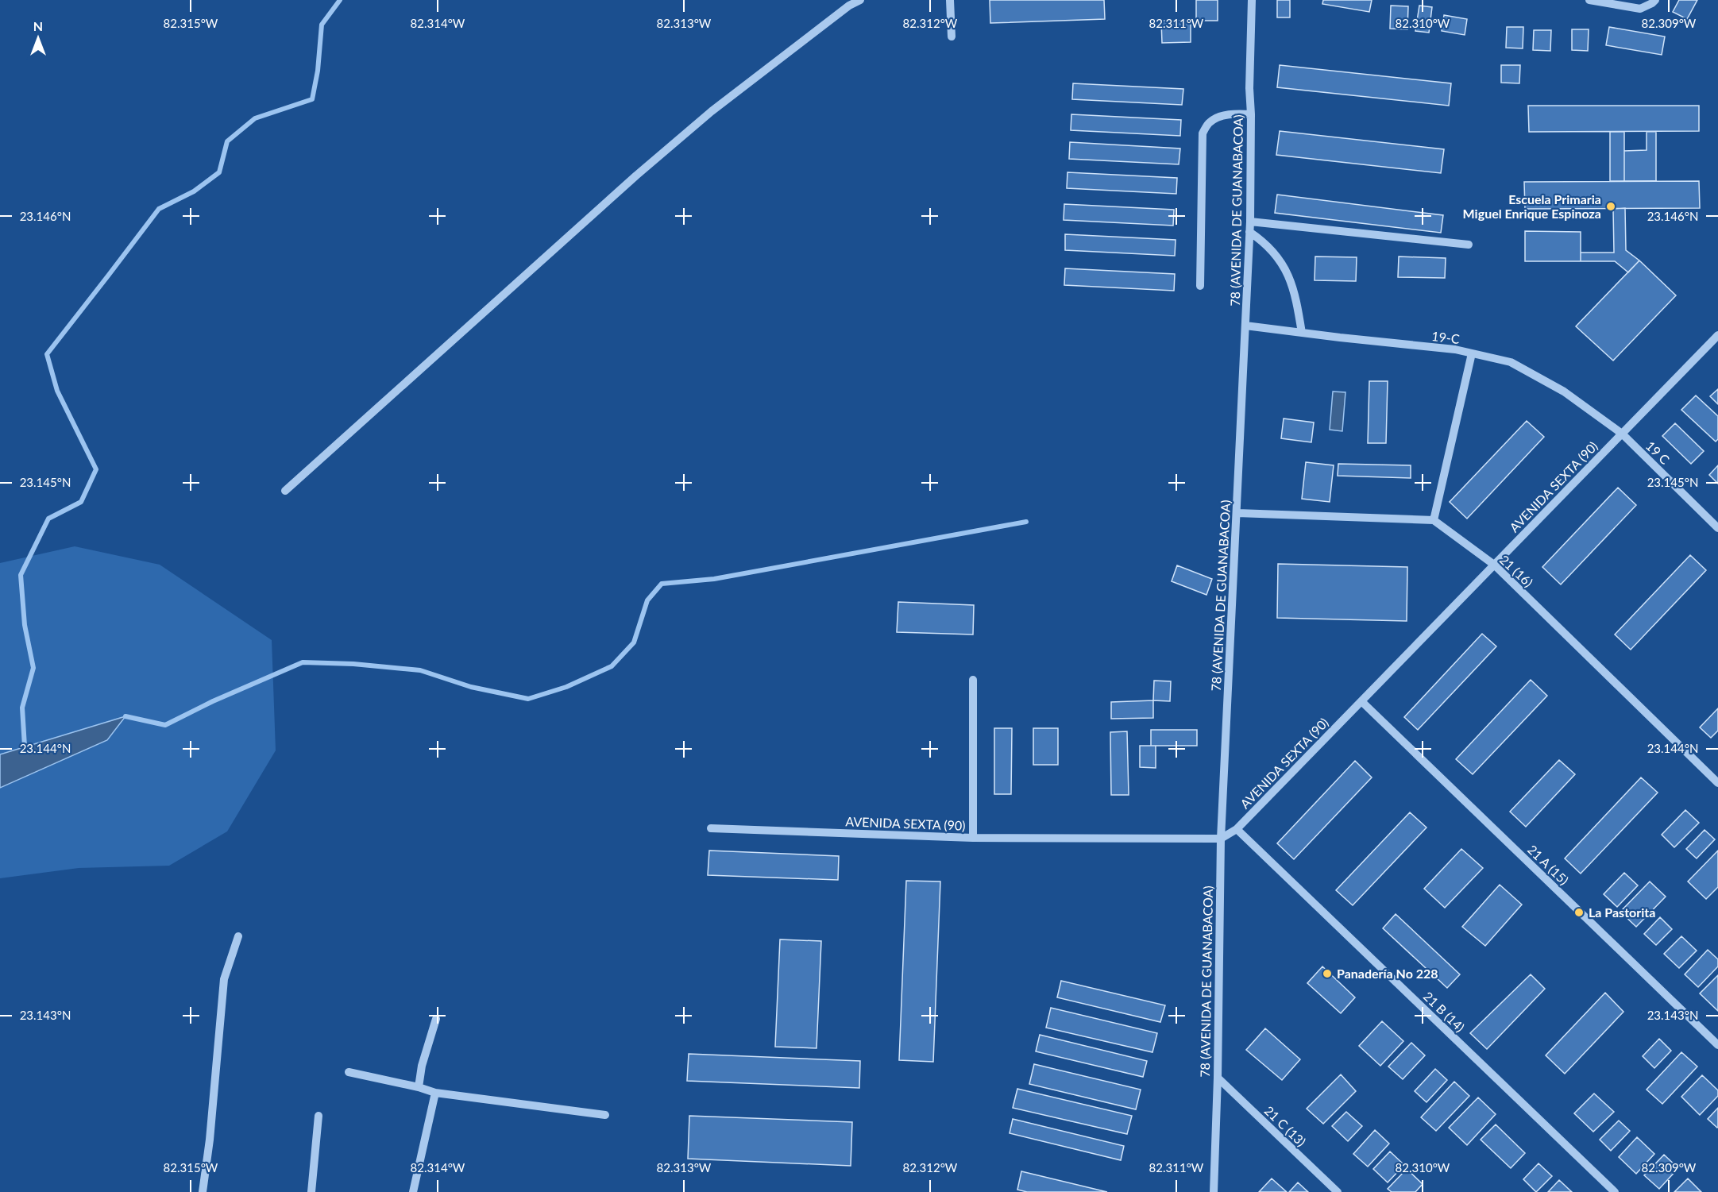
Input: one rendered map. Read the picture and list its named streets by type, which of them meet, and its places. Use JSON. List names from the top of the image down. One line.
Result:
{"streets":{"street":["78 (AVENIDA DE GUANABACOA)","19-C","19 C","AVENIDA SEXTA (90)","21 (16)","21 A (15)","21 B (14)","21 C (13)"]},"crossings":[["78 (AVENIDA DE GUANABACOA)","19-C"],["78 (AVENIDA DE GUANABACOA)","AVENIDA SEXTA (90)"],["78 (AVENIDA DE GUANABACOA)","21 C (13)"],["19-C","19 C"],["19-C","AVENIDA SEXTA (90)"],["19 C","AVENIDA SEXTA (90)"],["AVENIDA SEXTA (90)","21 (16)"],["AVENIDA SEXTA (90)","21 A (15)"],["AVENIDA SEXTA (90)","21 B (14)"]],"places":["Escuela Primaria Miguel Enrique Espinoza","La Pastorita","Panadería No 228"],"north":"top","coordinates":["82.315°W","82.314°W","82.313°W","82.312°W","82.311°W","82.310°W","82.309°W","23.146°N","23.145°N","23.144°N","23.143°N"]}
